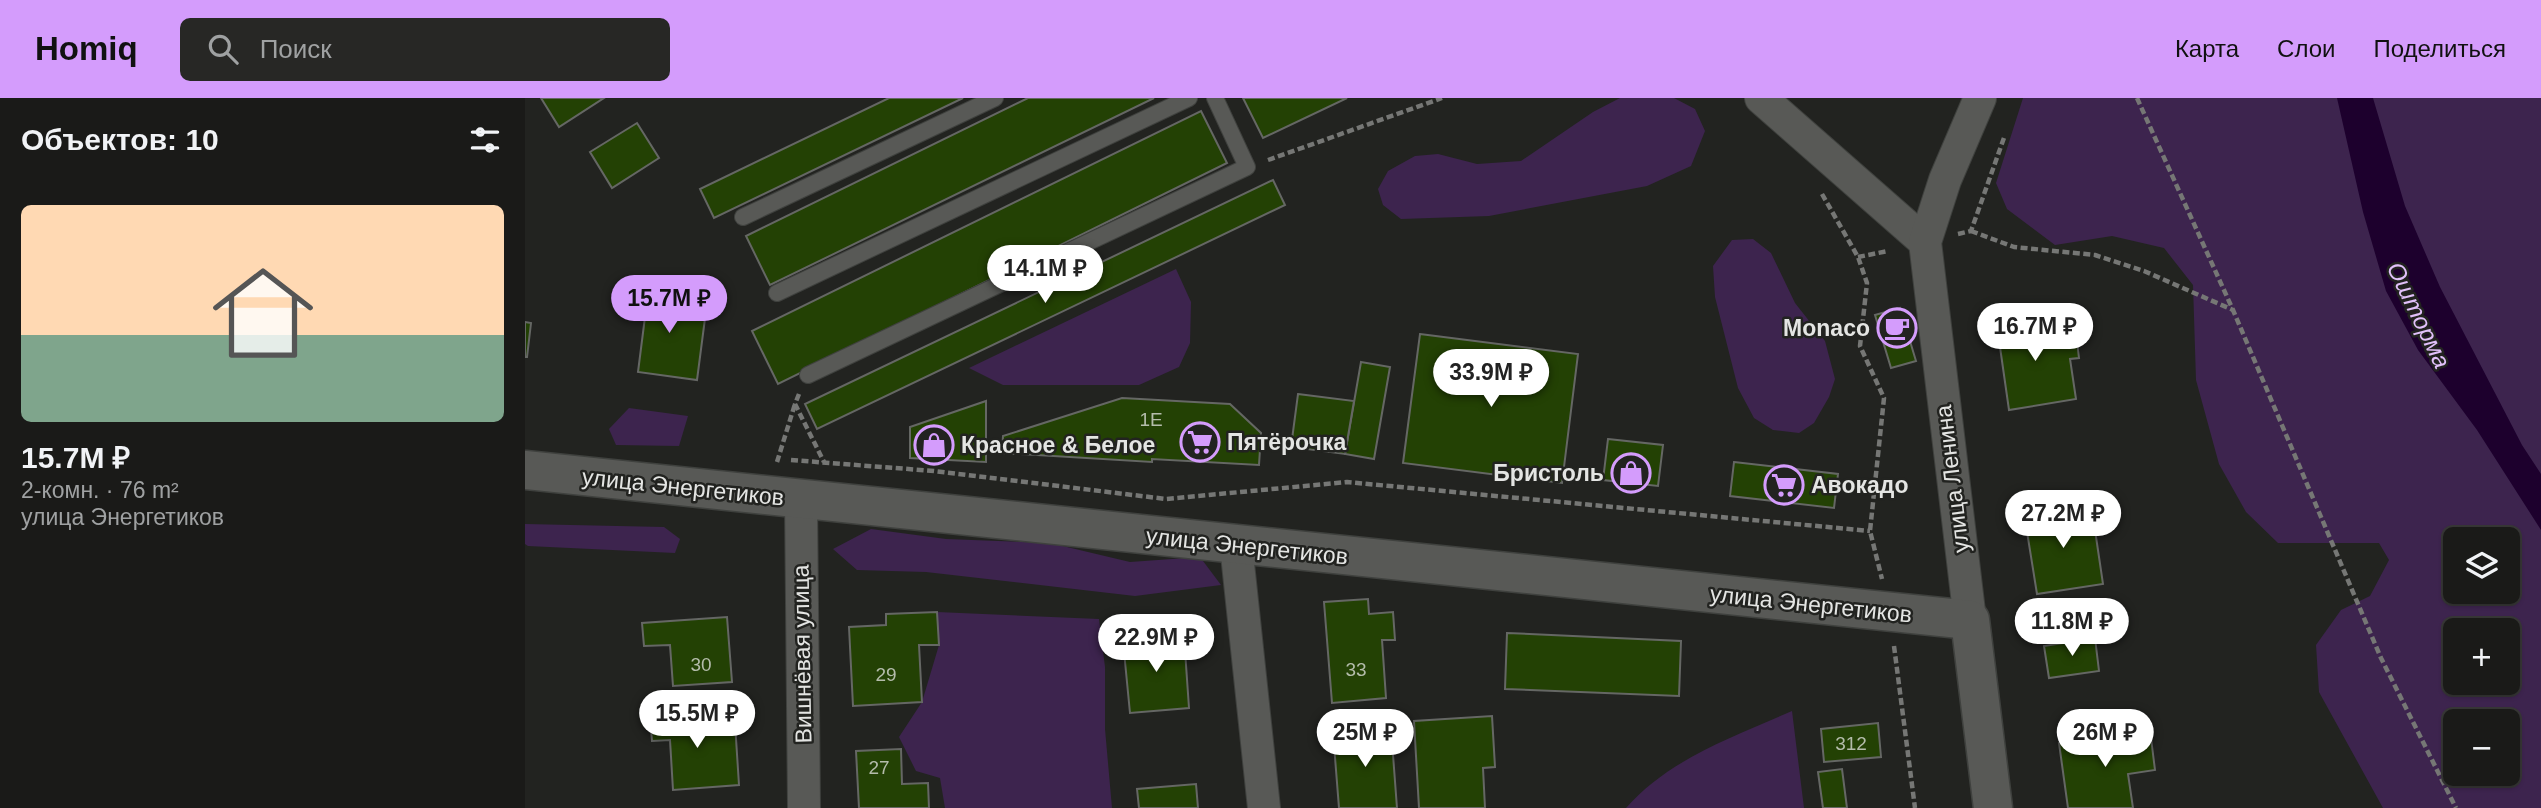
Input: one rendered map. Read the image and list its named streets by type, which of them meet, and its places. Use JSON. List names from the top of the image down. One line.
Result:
{"streets":{"street":["улица Ленина","улица Энергетиков","Вишнёвая улица"]},"crossings":[["улица Ленина","улица Энергетиков"],["улица Энергетиков","Вишнёвая улица"]],"water":["Ошторма"],"places":{"cafe":["Monaco"],"supermarket":["Пятёрочка","Авокадо"],"shop":["Красное & Белое","Бристоль"]},"house_numbers":["1Е","30","33","29","312","27"],"page":{"header":"Homiq","search":"Поиск","nav":["Карта","Слои","Поделиться"],"heading":"Объектов: 10","list":[{"name":"15.7M ₽","note":"2-комн. · 76 m² · улица Энергетиков"}],"price":["14.1M ₽","15.7M ₽","16.7M ₽","33.9M ₽","27.2M ₽","11.8M ₽","22.9M ₽","15.5M ₽","25M ₽","26M ₽"],"map_buttons":["+","−"]}}
